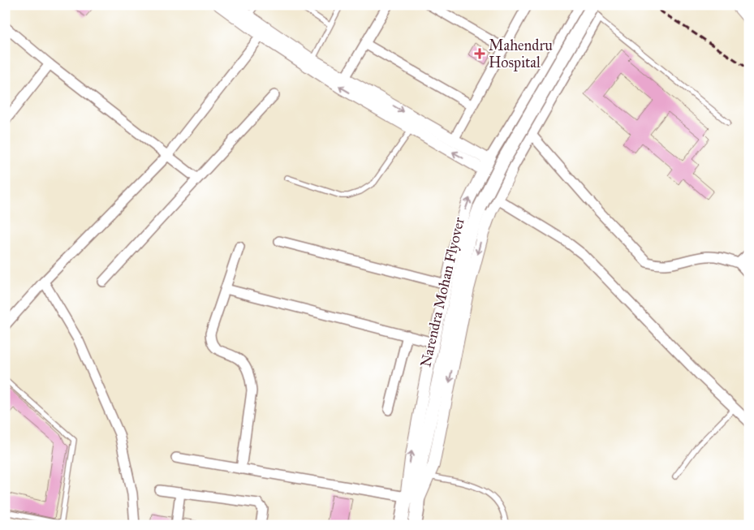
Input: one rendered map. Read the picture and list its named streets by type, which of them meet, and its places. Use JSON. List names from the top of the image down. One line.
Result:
{"streets":{"main road":["Narendra Mohan Flyover"]},"places":{"health":["Mahendru Hospital"]}}
